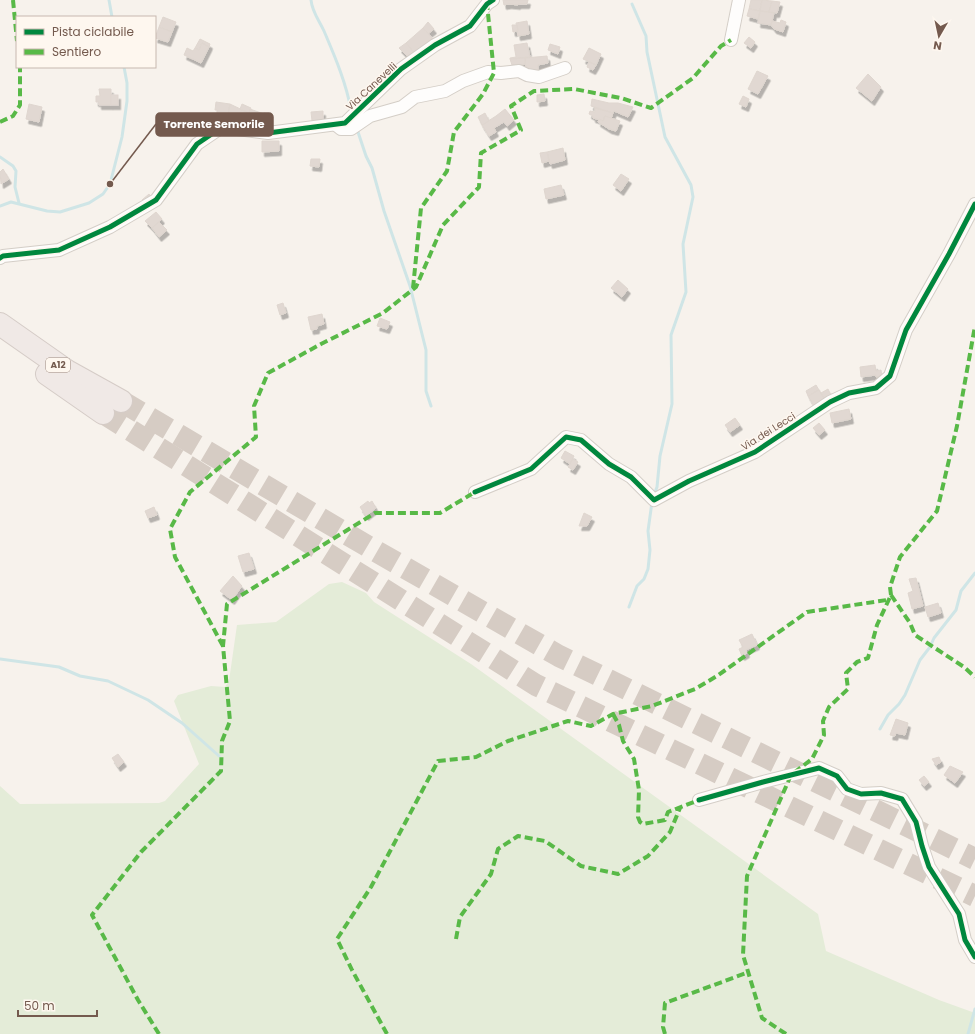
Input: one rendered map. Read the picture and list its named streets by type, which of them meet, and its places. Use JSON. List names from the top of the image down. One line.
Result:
{"streets":{"highway":["A12"],"street":["Via Canevelli","Via dei Lecci"]},"places":["Torrente Semorile"],"legend":["Pista ciclabile","Sentiero"],"scale_bar":"50 m","north":"bottom"}
